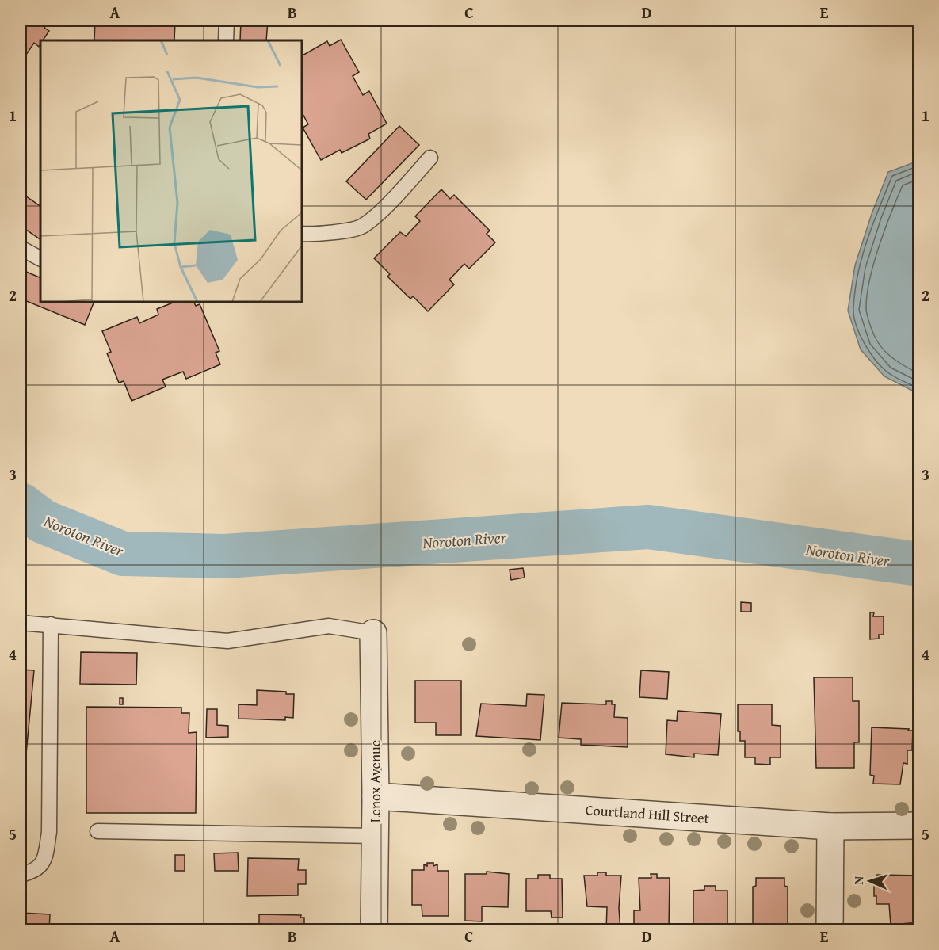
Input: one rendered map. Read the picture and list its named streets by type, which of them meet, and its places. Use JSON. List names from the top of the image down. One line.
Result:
{"streets":{"street":["Lenox Avenue","Courtland Hill Street"]},"crossings":[["Lenox Avenue","Courtland Hill Street"]],"water":["Noroton River"],"north":"left","grid":{"columns":["A","B","C","D","E"],"rows":["1","2","3","4","5"]}}
